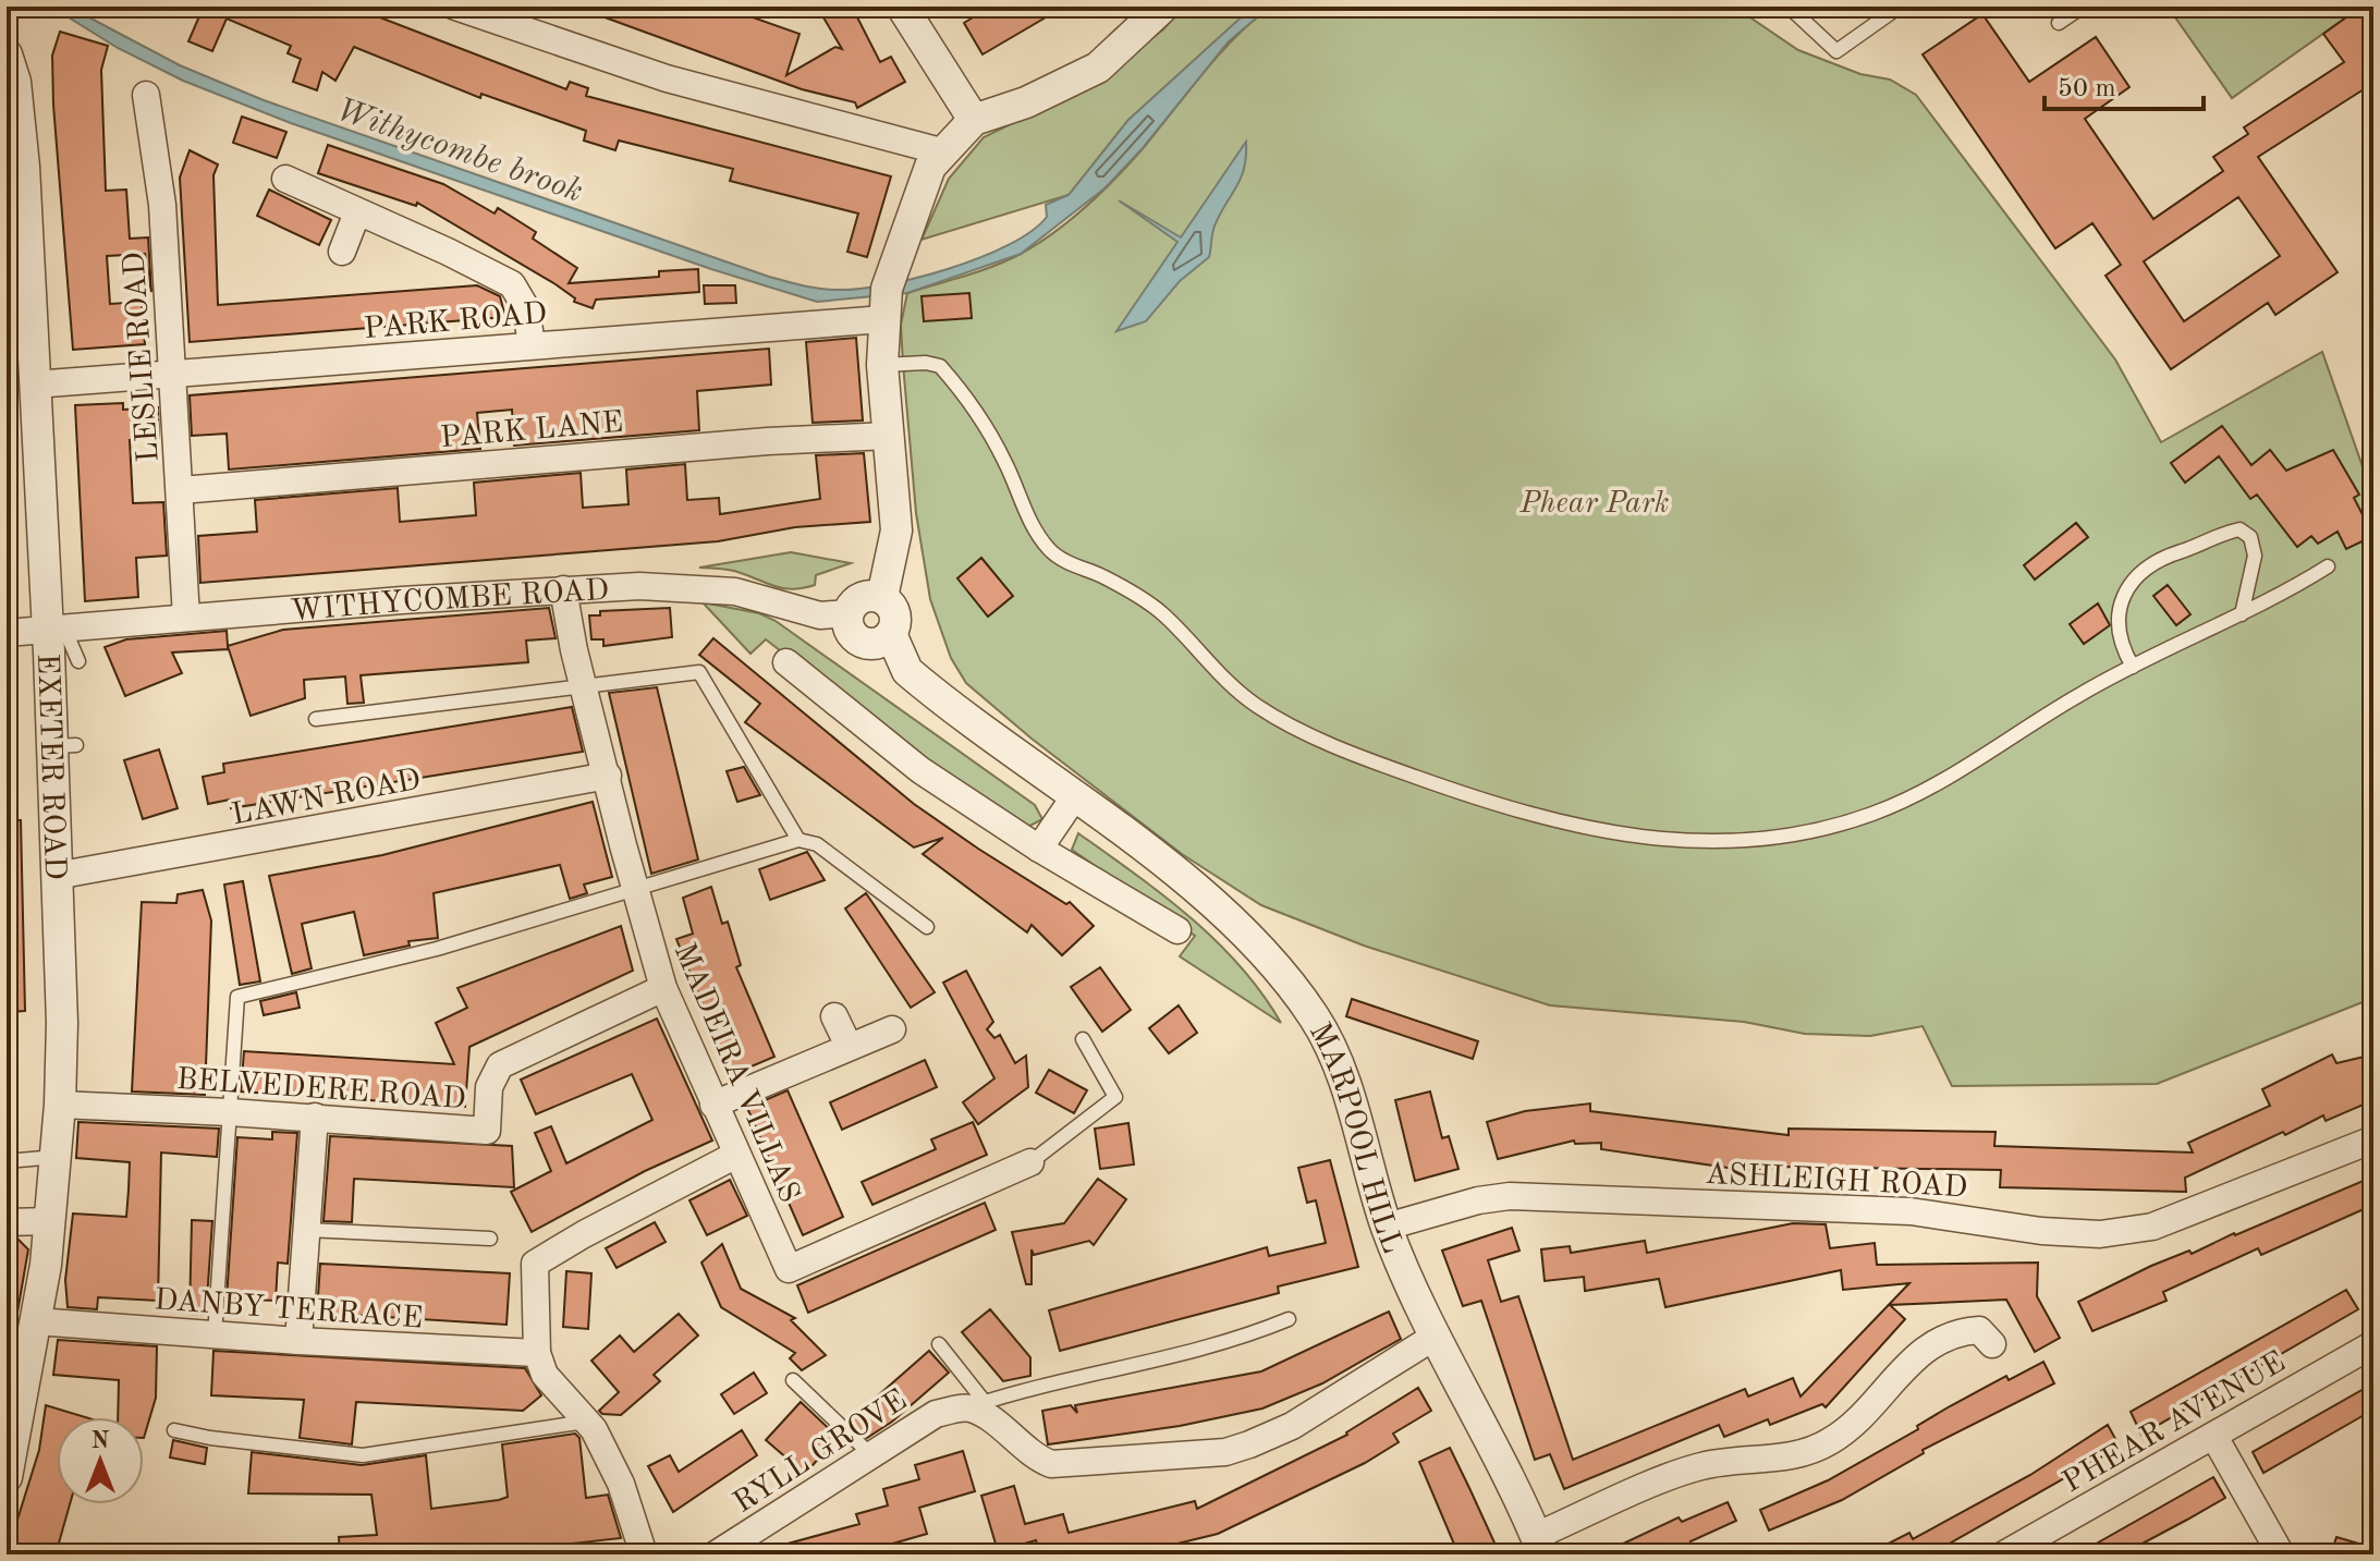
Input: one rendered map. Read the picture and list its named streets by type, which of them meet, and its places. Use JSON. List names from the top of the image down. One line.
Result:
{"streets":{"street":["PARK ROAD","LESLIE ROAD","PARK LANE","WITHYCOMBE ROAD","EXETER ROAD","LAWN ROAD","MADEIRA VILLAS","BELVEDERE ROAD","MARPOOL HILL","ASHLEIGH ROAD","DANBY TERRACE","PHEAR AVENUE","RYLL GROVE"]},"crossings":[["PARK ROAD","LESLIE ROAD"],["PARK ROAD","EXETER ROAD"],["LESLIE ROAD","PARK LANE"],["LESLIE ROAD","WITHYCOMBE ROAD"],["WITHYCOMBE ROAD","EXETER ROAD"],["WITHYCOMBE ROAD","MADEIRA VILLAS"],["WITHYCOMBE ROAD","MARPOOL HILL"],["EXETER ROAD","LAWN ROAD"],["EXETER ROAD","BELVEDERE ROAD"],["EXETER ROAD","DANBY TERRACE"],["LAWN ROAD","MADEIRA VILLAS"],["MADEIRA VILLAS","BELVEDERE ROAD"],["MARPOOL HILL","ASHLEIGH ROAD"]],"water":["Withycombe brook"],"parks":["Phear Park"],"scale_bar":"50 m","north":"top"}
